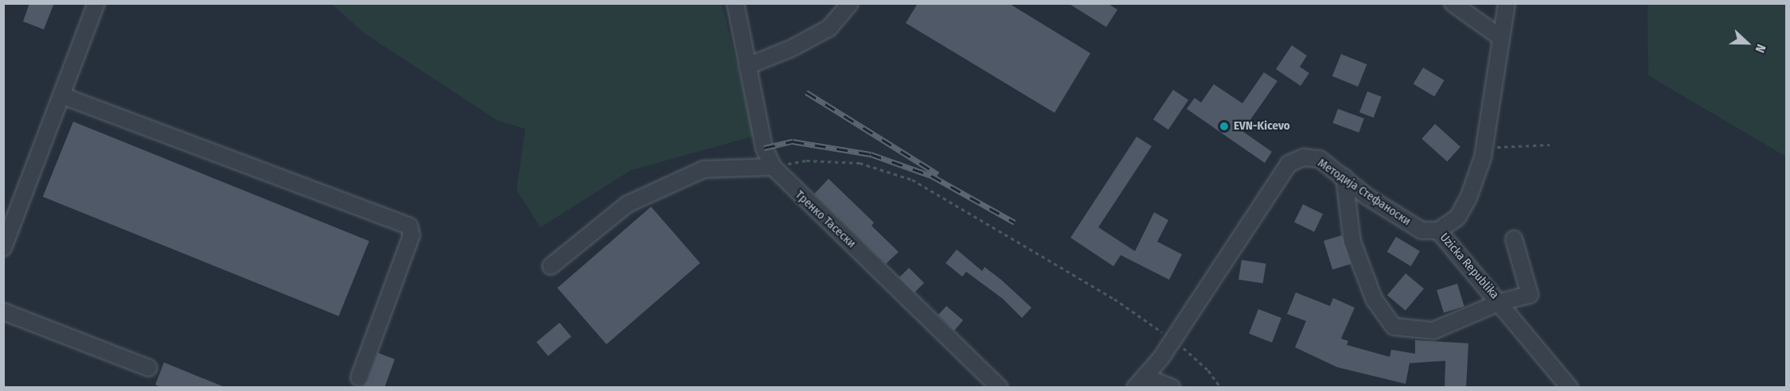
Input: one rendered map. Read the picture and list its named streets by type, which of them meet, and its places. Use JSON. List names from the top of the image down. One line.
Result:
{"streets":{"street":["Методија Стефаноски","Тренко Тасески","Uzicka Republika"]},"crossings":[["Методија Стефаноски","Uzicka Republika"]],"places":["EVN-Kicevo"],"north":"right"}
